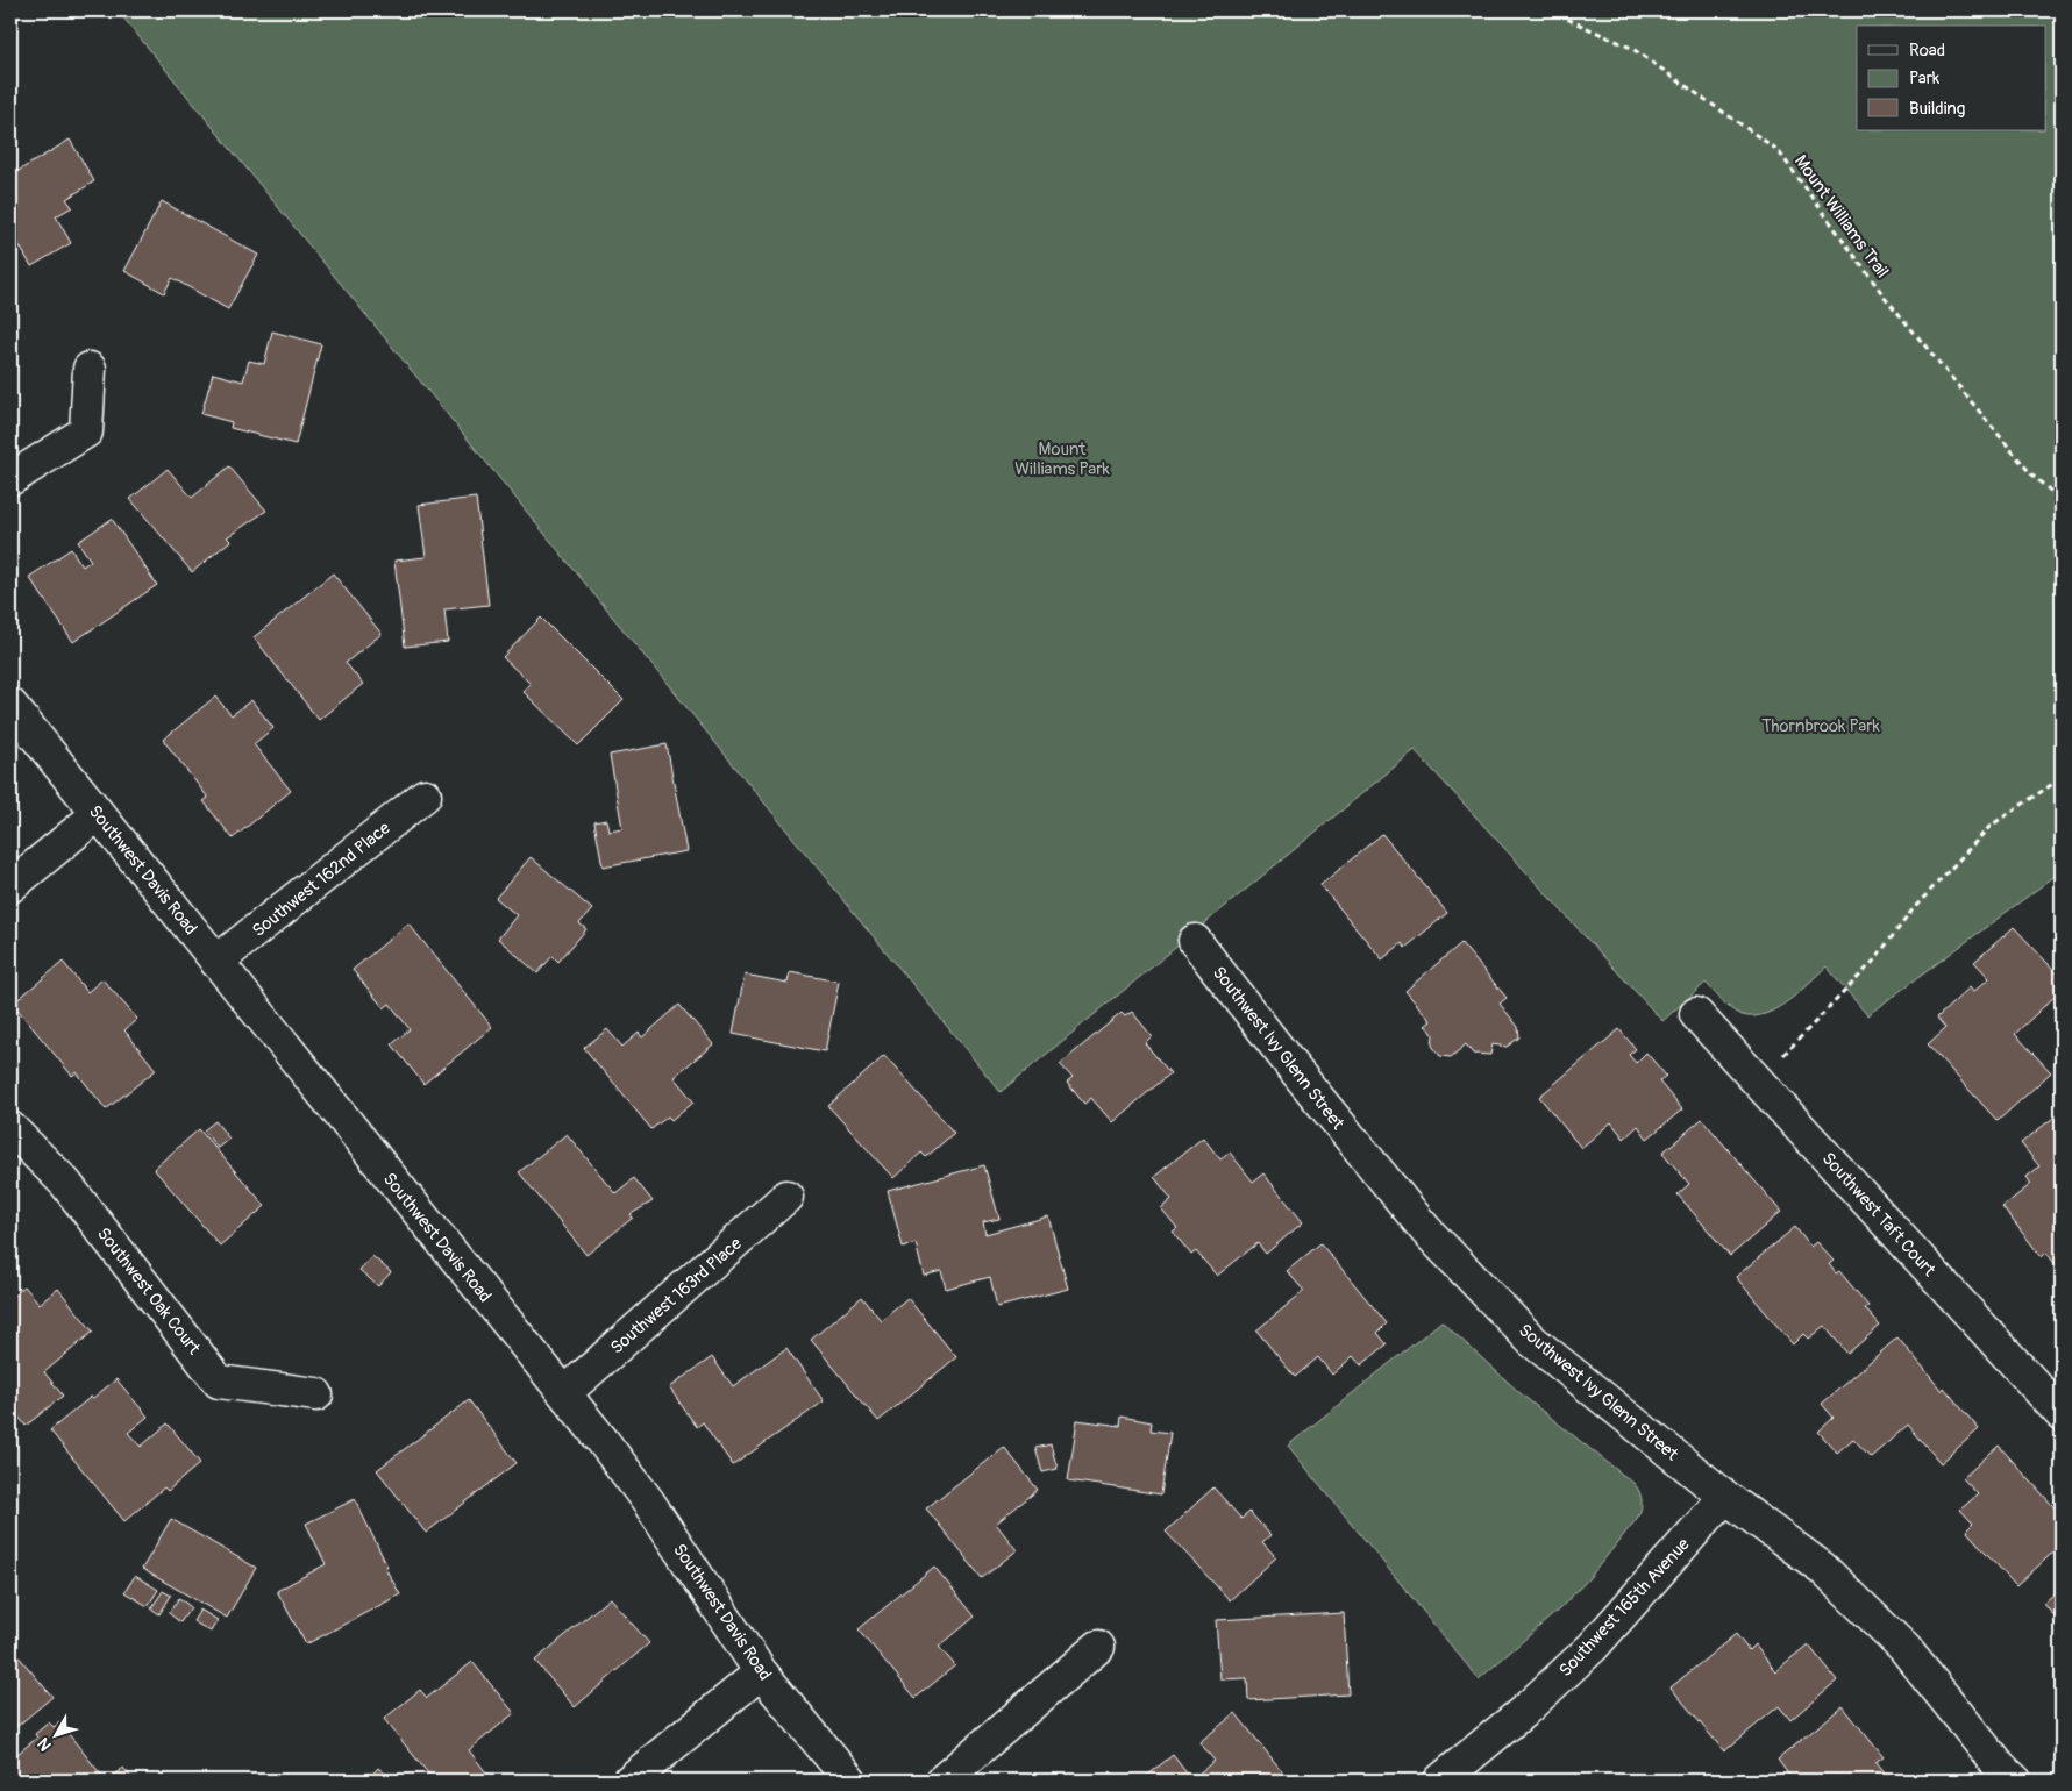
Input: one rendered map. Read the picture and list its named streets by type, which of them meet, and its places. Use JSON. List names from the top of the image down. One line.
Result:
{"streets":{"street":["Southwest Davis Road","Southwest 162nd Place","Southwest Ivy Glenn Street","Southwest Taft Court","Southwest Oak Court","Southwest 163rd Place","Southwest 165th Avenue"],"path":["Mount Williams Trail"]},"crossings":[["Southwest Davis Road","Southwest 162nd Place"],["Southwest Davis Road","Southwest 163rd Place"],["Southwest Ivy Glenn Street","Southwest 165th Avenue"]],"parks":["Mount Williams Park","Thornbrook Park"],"legend":["Road","Park","Building"],"north":"bottom left"}
